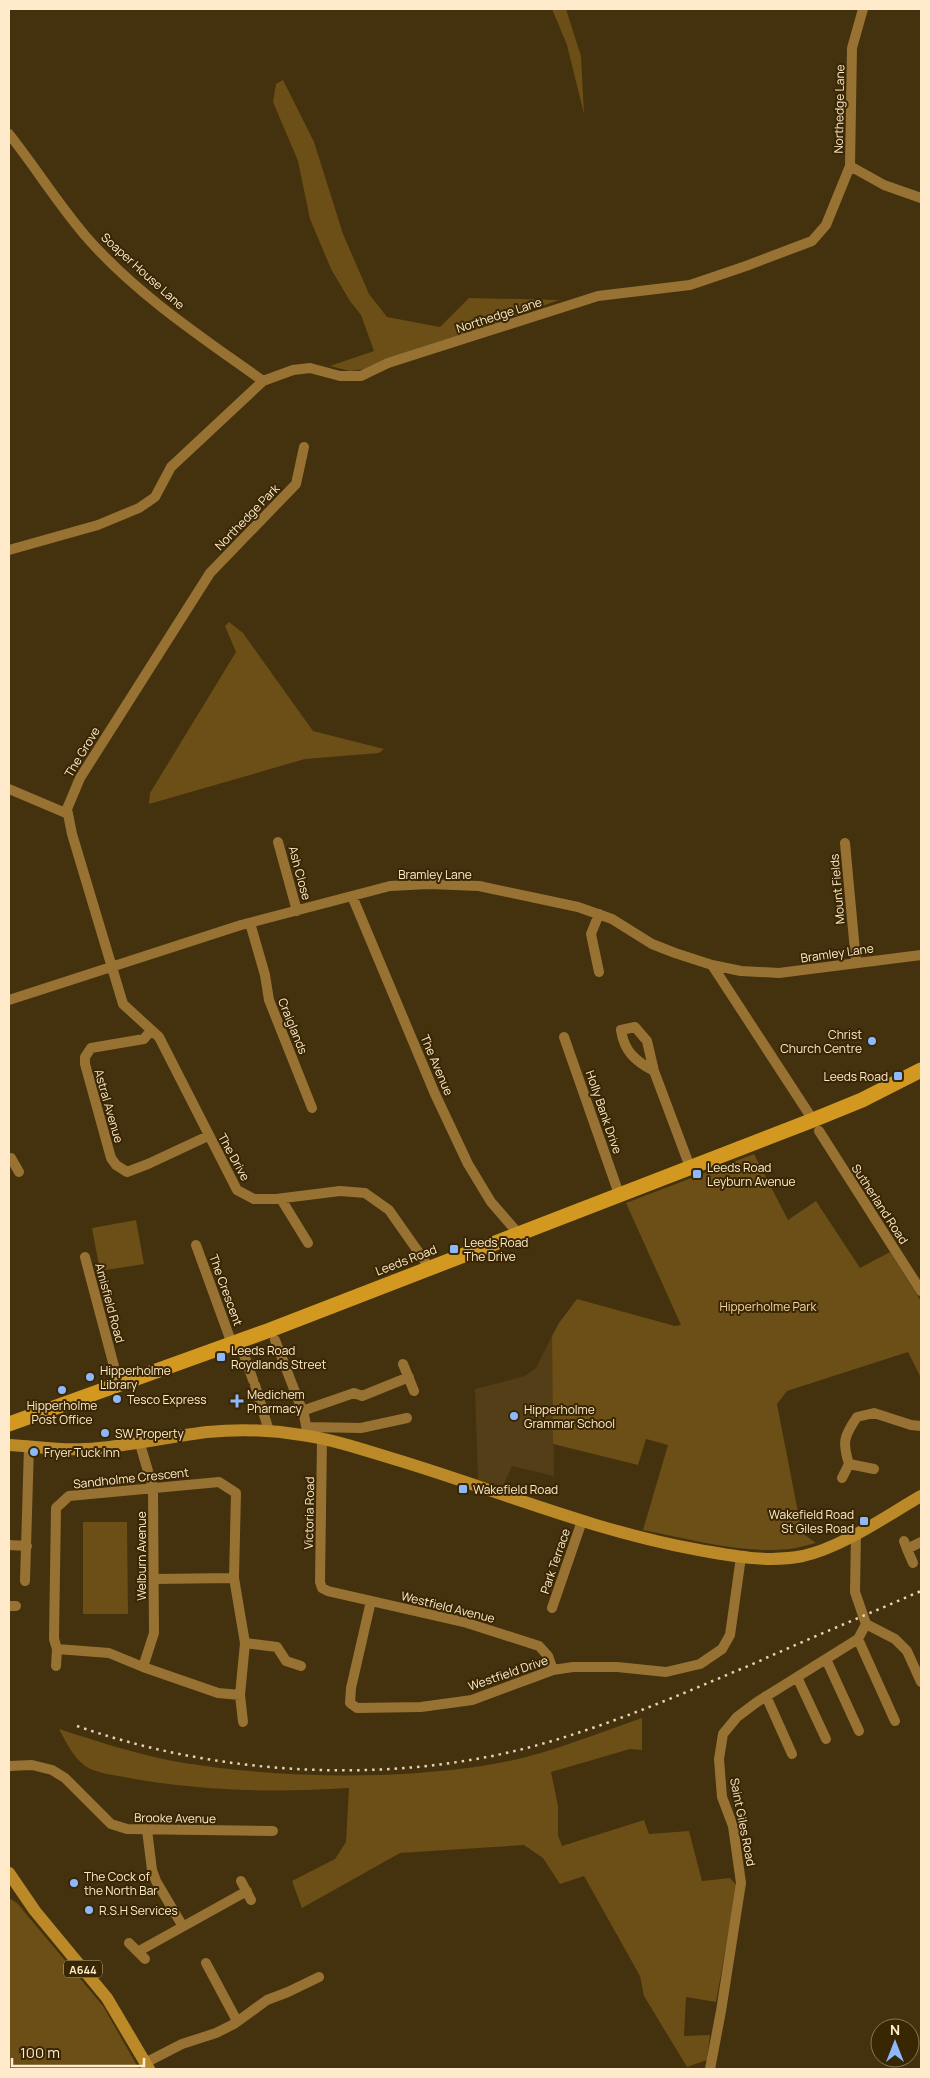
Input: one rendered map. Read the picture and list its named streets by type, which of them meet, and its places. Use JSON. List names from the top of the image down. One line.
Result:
{"streets":{"highway":["Leeds Road"],"main road":["A644"],"street":["Northedge Lane","Soaper House Lane","Northedge Park","The Grove","Ash Close","Bramley Lane","Mount Fields","Craiglands","The Avenue","Astral Avenue","Holly Bank Drive","The Drive","Sutherland Road","The Crescent","Amisfield Road","Sandholme Crescent","Victoria Road","Welburn Avenue","Park Terrace","Westfield Avenue","Westfield Drive","Brooke Avenue","Saint Giles Road"]},"crossings":[["Northedge Lane","Soaper House Lane"],["Northedge Park","The Grove"],["The Grove","Bramley Lane"],["The Grove","The Drive"],["Ash Close","Bramley Lane"],["Bramley Lane","Mount Fields"],["Bramley Lane","Craiglands"],["Bramley Lane","The Avenue"],["Bramley Lane","The Drive"],["Bramley Lane","Sutherland Road"],["The Avenue","Leeds Road"],["Astral Avenue","The Drive"],["Holly Bank Drive","Leeds Road"],["The Drive","Leeds Road"],["Sutherland Road","Leeds Road"],["Leeds Road","The Crescent"],["Leeds Road","Amisfield Road"],["Sandholme Crescent","Welburn Avenue"],["Victoria Road","Westfield Avenue"],["Westfield Avenue","Westfield Drive"]],"parks":["Hipperholme Park"],"places":{"other":["Christ Church Centre","Hipperholme Library","Hipperholme Post Office","Tesco Express","Hipperholme Grammar School","SW Property","Fryer Tuck Inn","The Cock of the North Bar","R.S.H Services"],"transit":["Leeds Road","Leeds Road Leyburn Avenue","Leeds Road The Drive","Leeds Road Roydlands Street","Wakefield Road","Wakefield Road St Giles Road"],"health":["Medichem Pharmacy"]},"scale_bar":"100 m","north":"top"}
